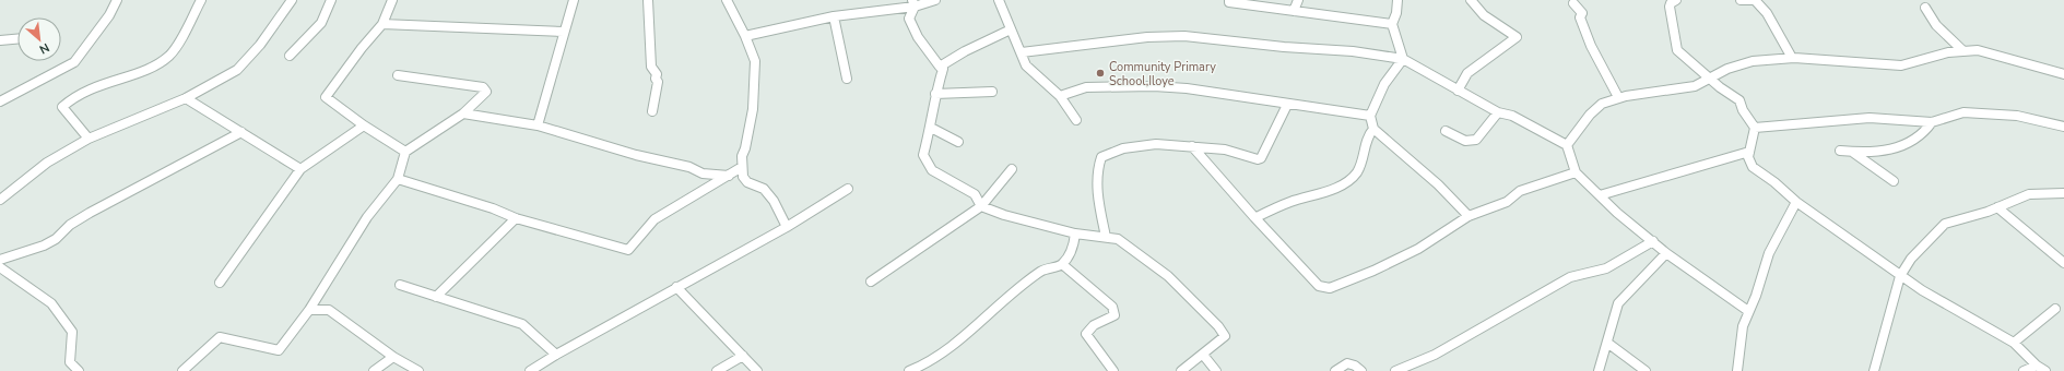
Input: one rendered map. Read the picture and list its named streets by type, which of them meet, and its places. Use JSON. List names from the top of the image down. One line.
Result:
{"places":["Community Primary School,Iloye"],"north":"bottom right"}
